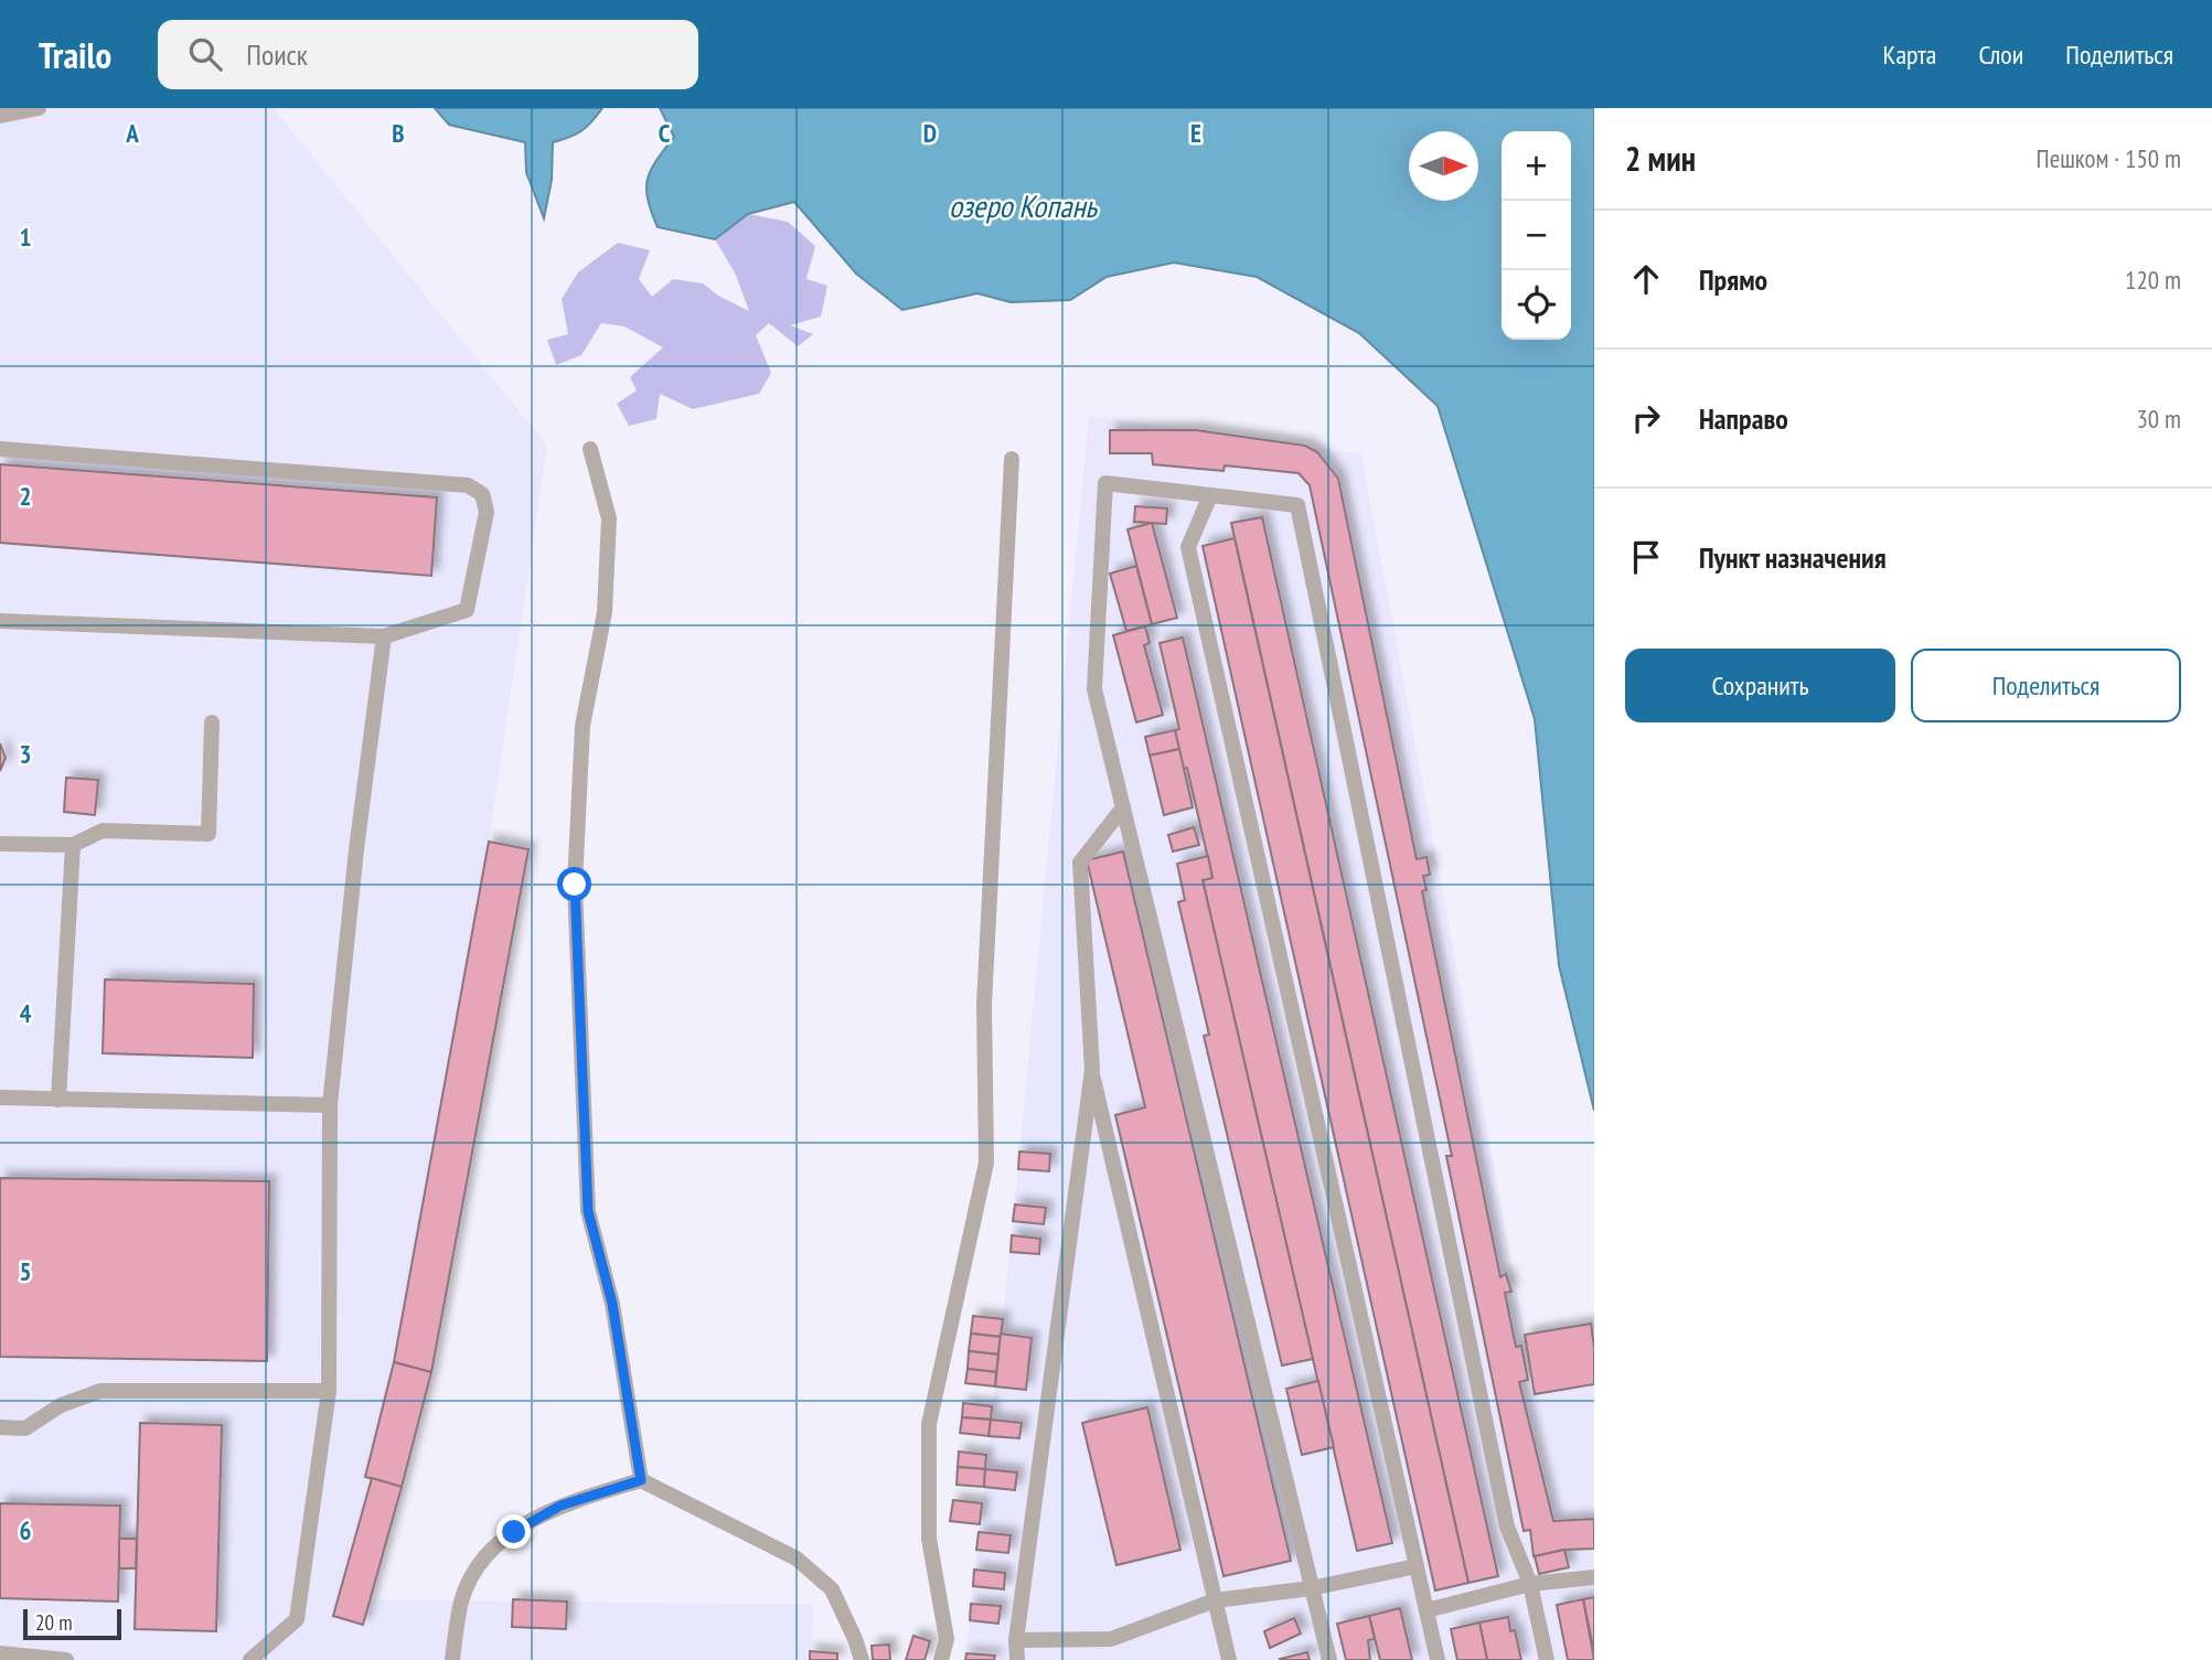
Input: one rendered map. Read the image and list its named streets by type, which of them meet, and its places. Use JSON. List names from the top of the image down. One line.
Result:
{"water":["озеро Копань"],"scale_bar":"20 m","north":"right","page":{"header":"Trailo","search":"Поиск","nav":["Карта","Слои","Поделиться"],"heading":["2 мин","Пешком · 150 m"],"map_buttons":["+","−"],"list":[["Прямо","120 m"],["Направо","30 m"],"Пункт назначения"],"buttons":["Сохранить","Поделиться"],"scale":"20 m"},"grid":{"columns":["A","B","C","D","E"],"rows":["1","2","3","4","5","6"]}}
